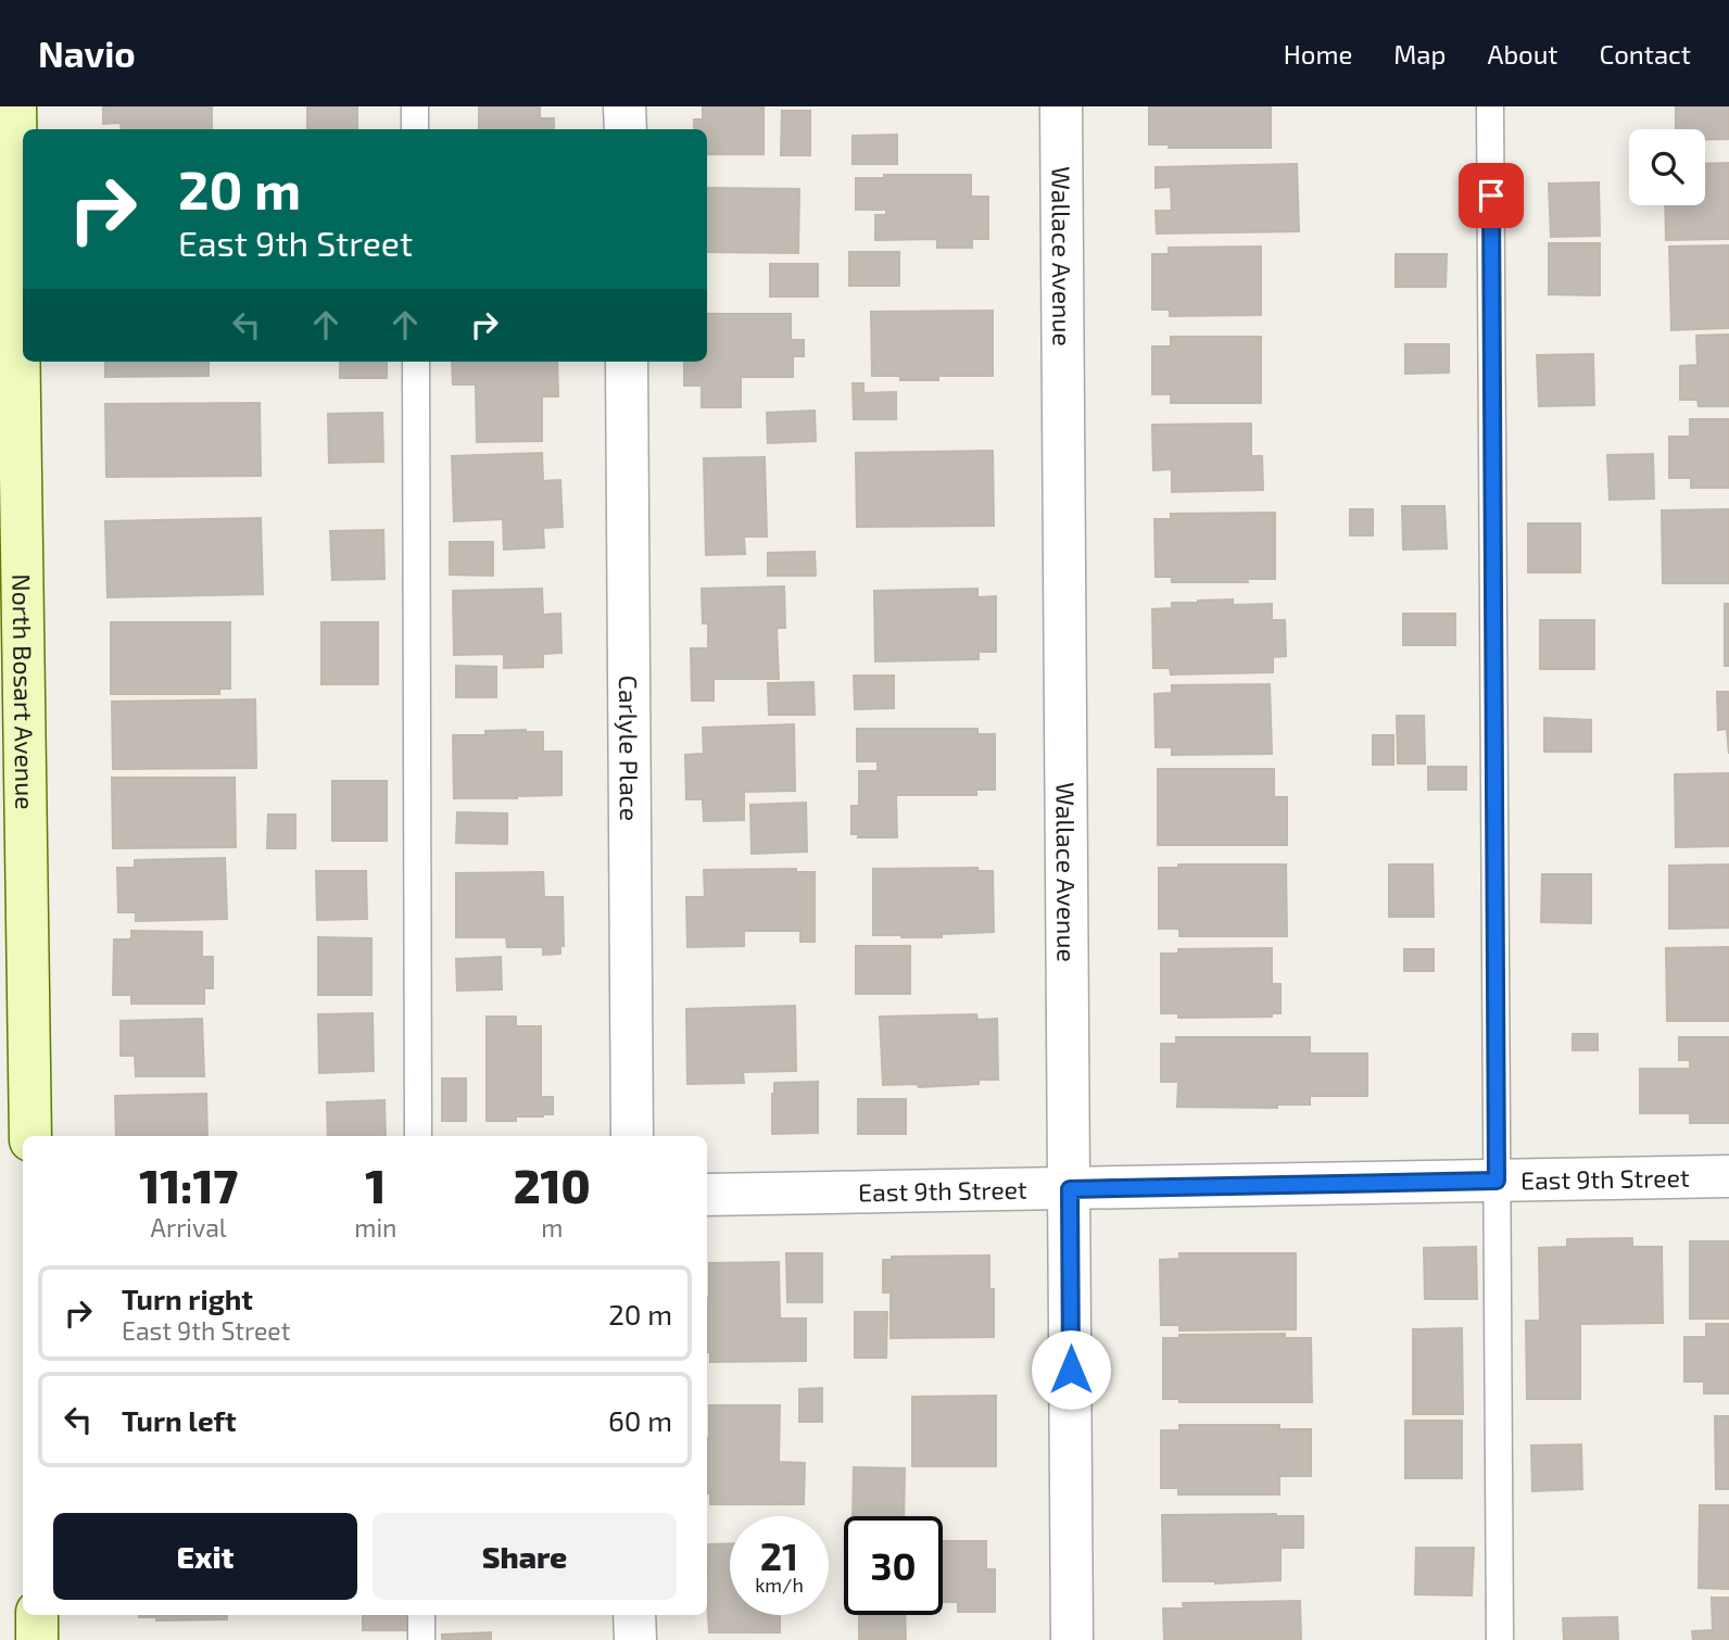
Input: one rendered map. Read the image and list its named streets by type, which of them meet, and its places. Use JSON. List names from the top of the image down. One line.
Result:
{"streets":{"street":["Wallace Avenue","North Bosart Avenue","Carlyle Place","East 9th Street"]},"crossings":[["Wallace Avenue","East 9th Street"]],"page":{"header":"Navio","nav":["Home","Map","About","Contact"],"turn":["20 m","East 9th Street"],"eta":["11:17","Arrival","1","min","210","m"],"list":[{"name":"Turn right","note":"East 9th Street","value":"20 m"},{"name":"Turn left","value":"60 m"}],"buttons":["Exit","Share"],"speed":"21 km/h","limit":"30"}}
